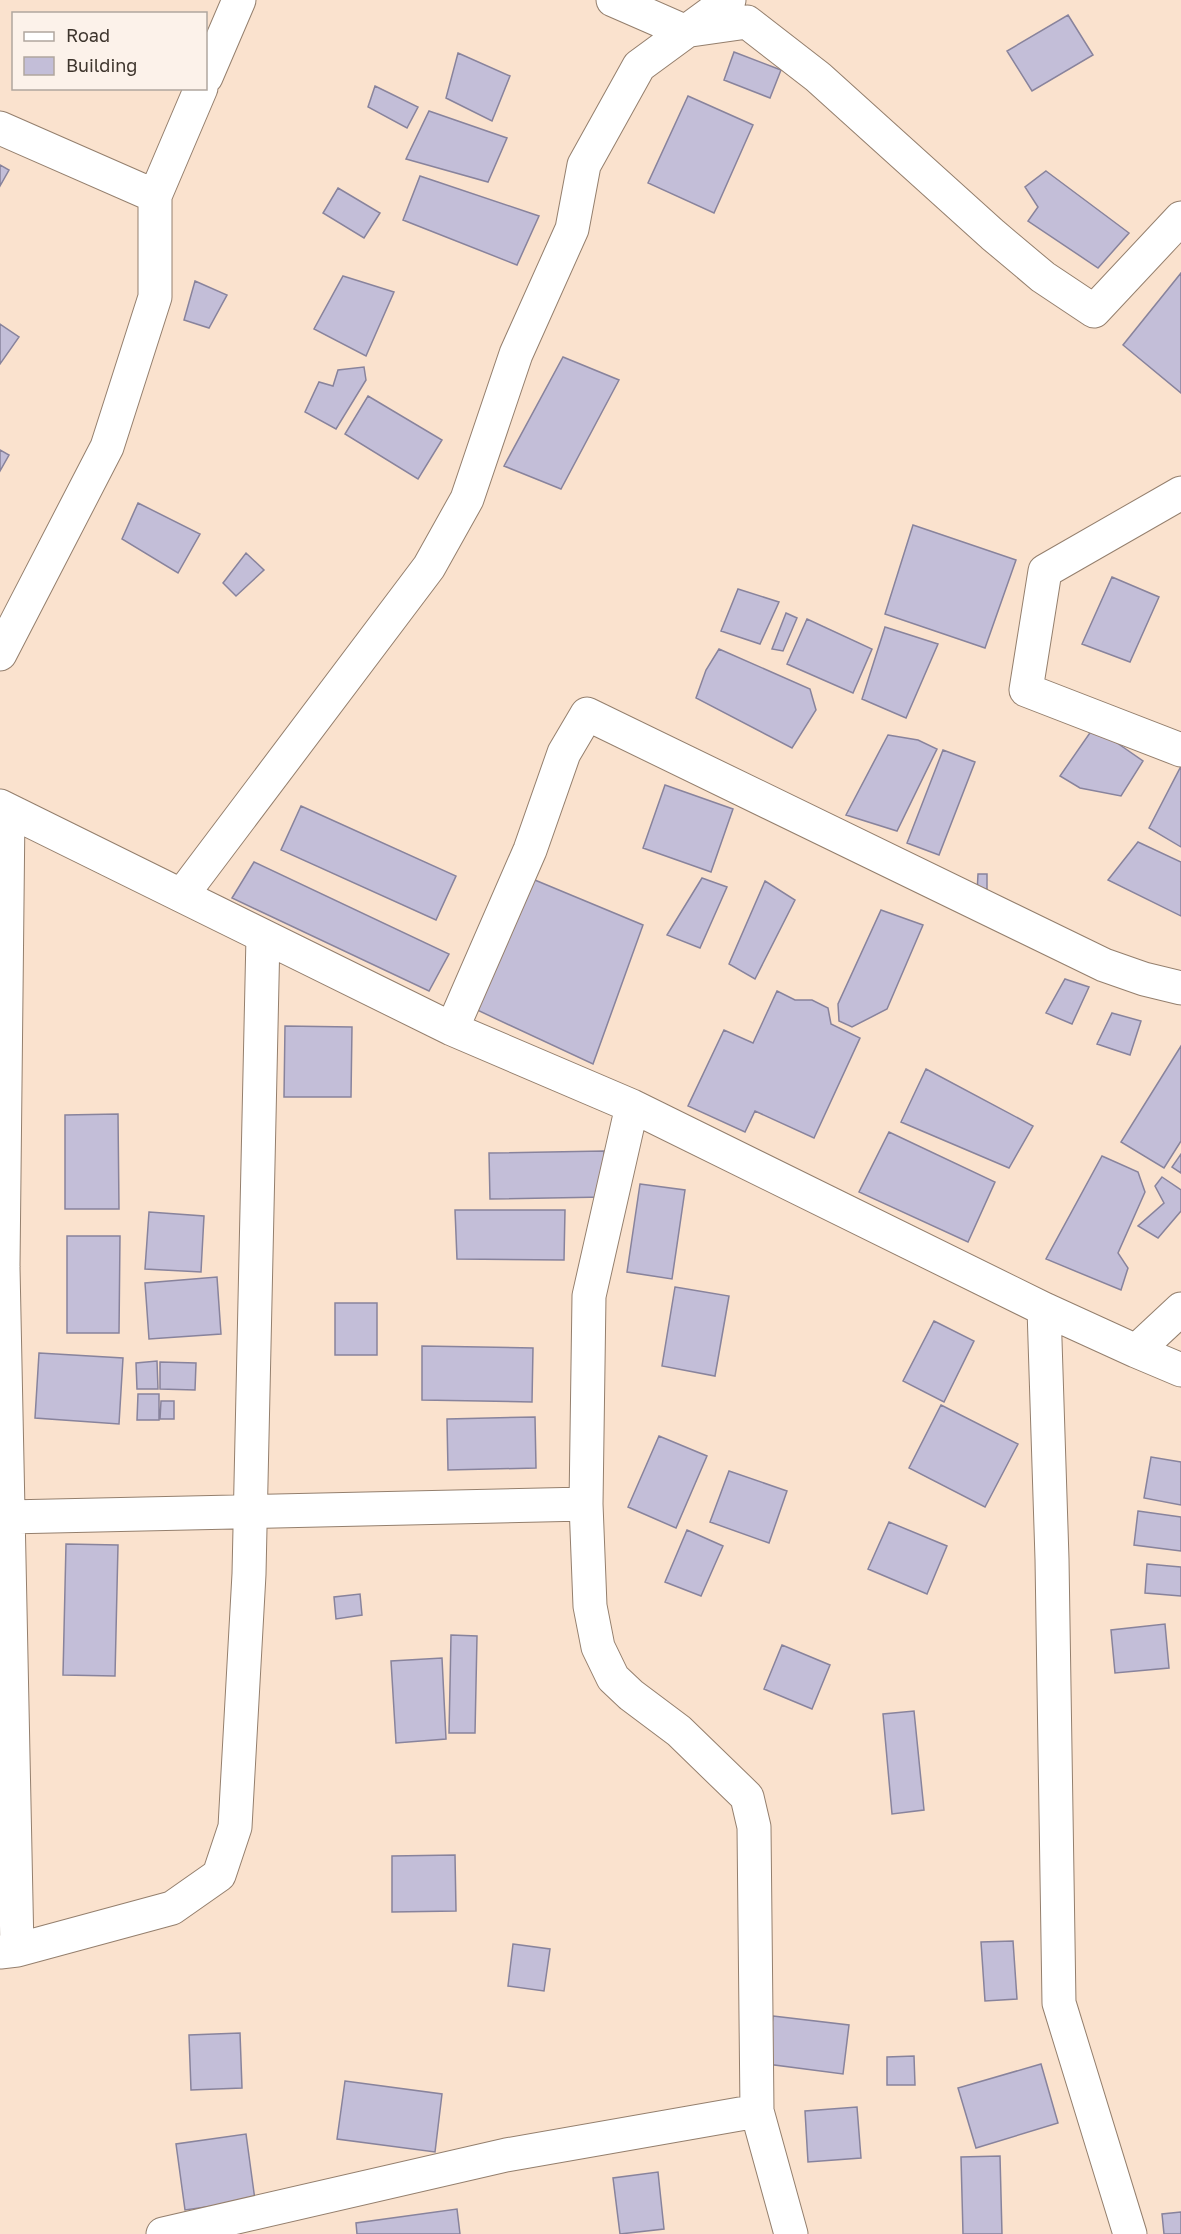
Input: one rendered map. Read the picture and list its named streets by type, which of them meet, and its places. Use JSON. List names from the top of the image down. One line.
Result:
{"legend":["Road","Building"]}
